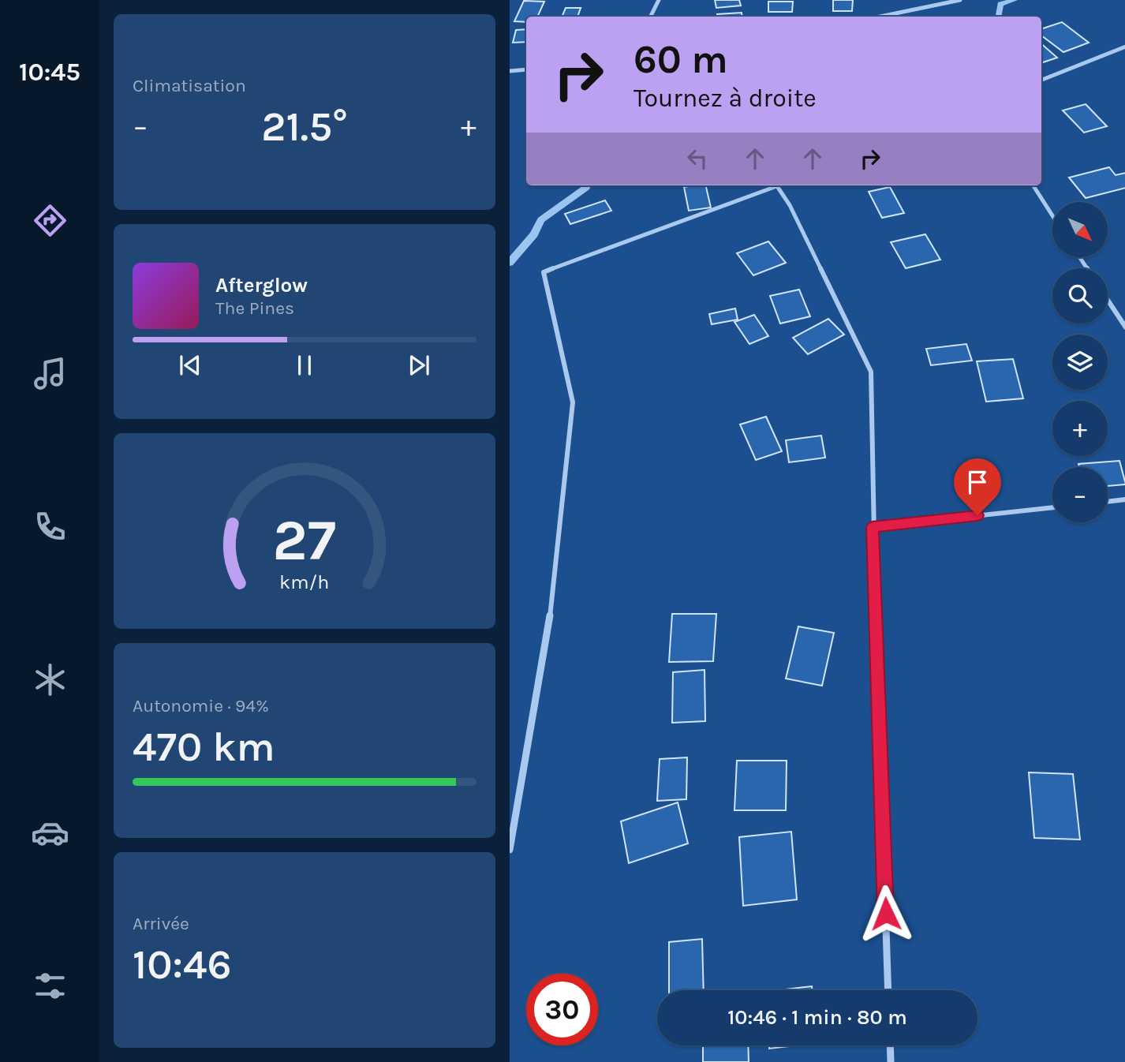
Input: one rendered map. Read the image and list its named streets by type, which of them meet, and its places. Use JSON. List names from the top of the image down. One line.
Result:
{"north":"bottom right","page":{"tabs":"10:45","tile":["Climatisation",["Autonomie · 94%","470 km"],["Arrivée","10:46"]],"turn":["60 m","Tournez à droite"],"heat":["−","21.5°","+"],"map_buttons":["+","−"],"song":["Afterglow","The Pines"],"limit":"30","trip":"10:46 · 1 min · 80 m","gauge":["27","km/h"]}}
